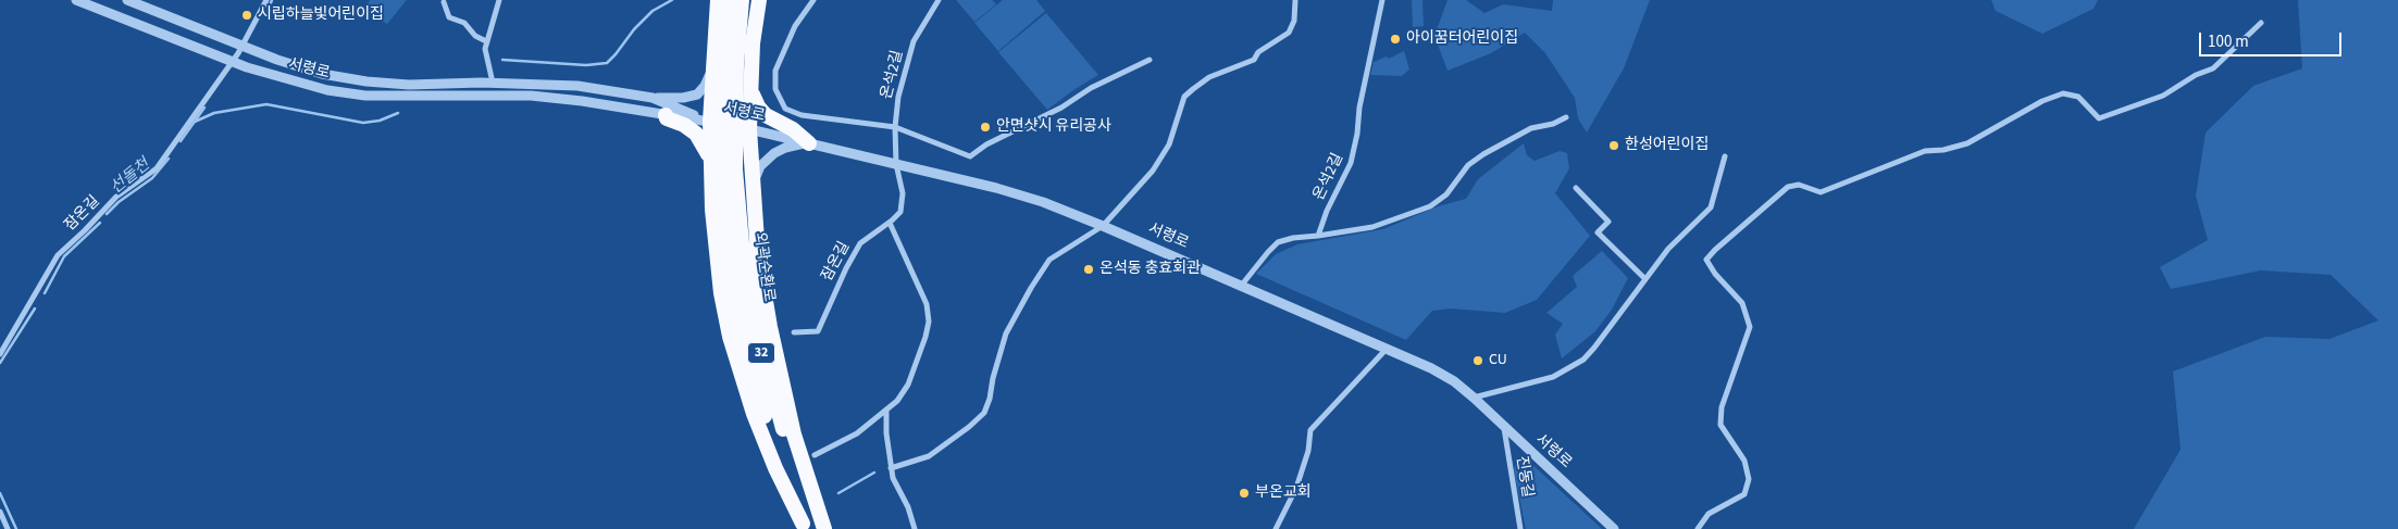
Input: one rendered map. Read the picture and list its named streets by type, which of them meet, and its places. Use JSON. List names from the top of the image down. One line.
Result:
{"streets":{"highway":["외곽순환로","32"],"street":["서령로","온석2길","잠온길","진동길"]},"crossings":[["서령로","온석2길"],["서령로","잠온길"],["서령로","진동길"],["온석2길","잠온길"]],"water":["선돌천"],"places":["시립하늘빛어린이집","아이꿈터어린이집","안면샷시 유리공사","한성어린이집","온석동 충효회관","CU","부온교회"],"scale_bar":"100 m"}
